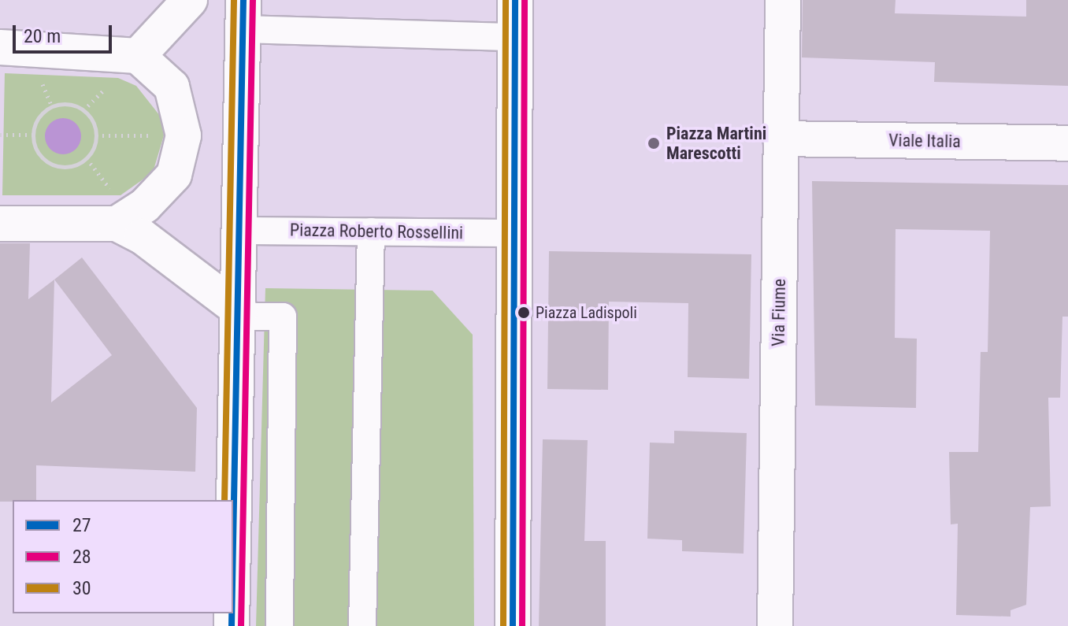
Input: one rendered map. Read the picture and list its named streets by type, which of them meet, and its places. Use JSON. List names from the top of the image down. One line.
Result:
{"streets":{"street":["Viale Italia","Piazza Roberto Rossellini","Via Fiume"]},"crossings":[["Viale Italia","Via Fiume"]],"places":["Piazza Martini Marescotti","Piazza Ladispoli"],"lines":["transit line 27","transit line 28","transit line 30"],"legend":["27","28","30"],"scale_bar":"20 m"}
